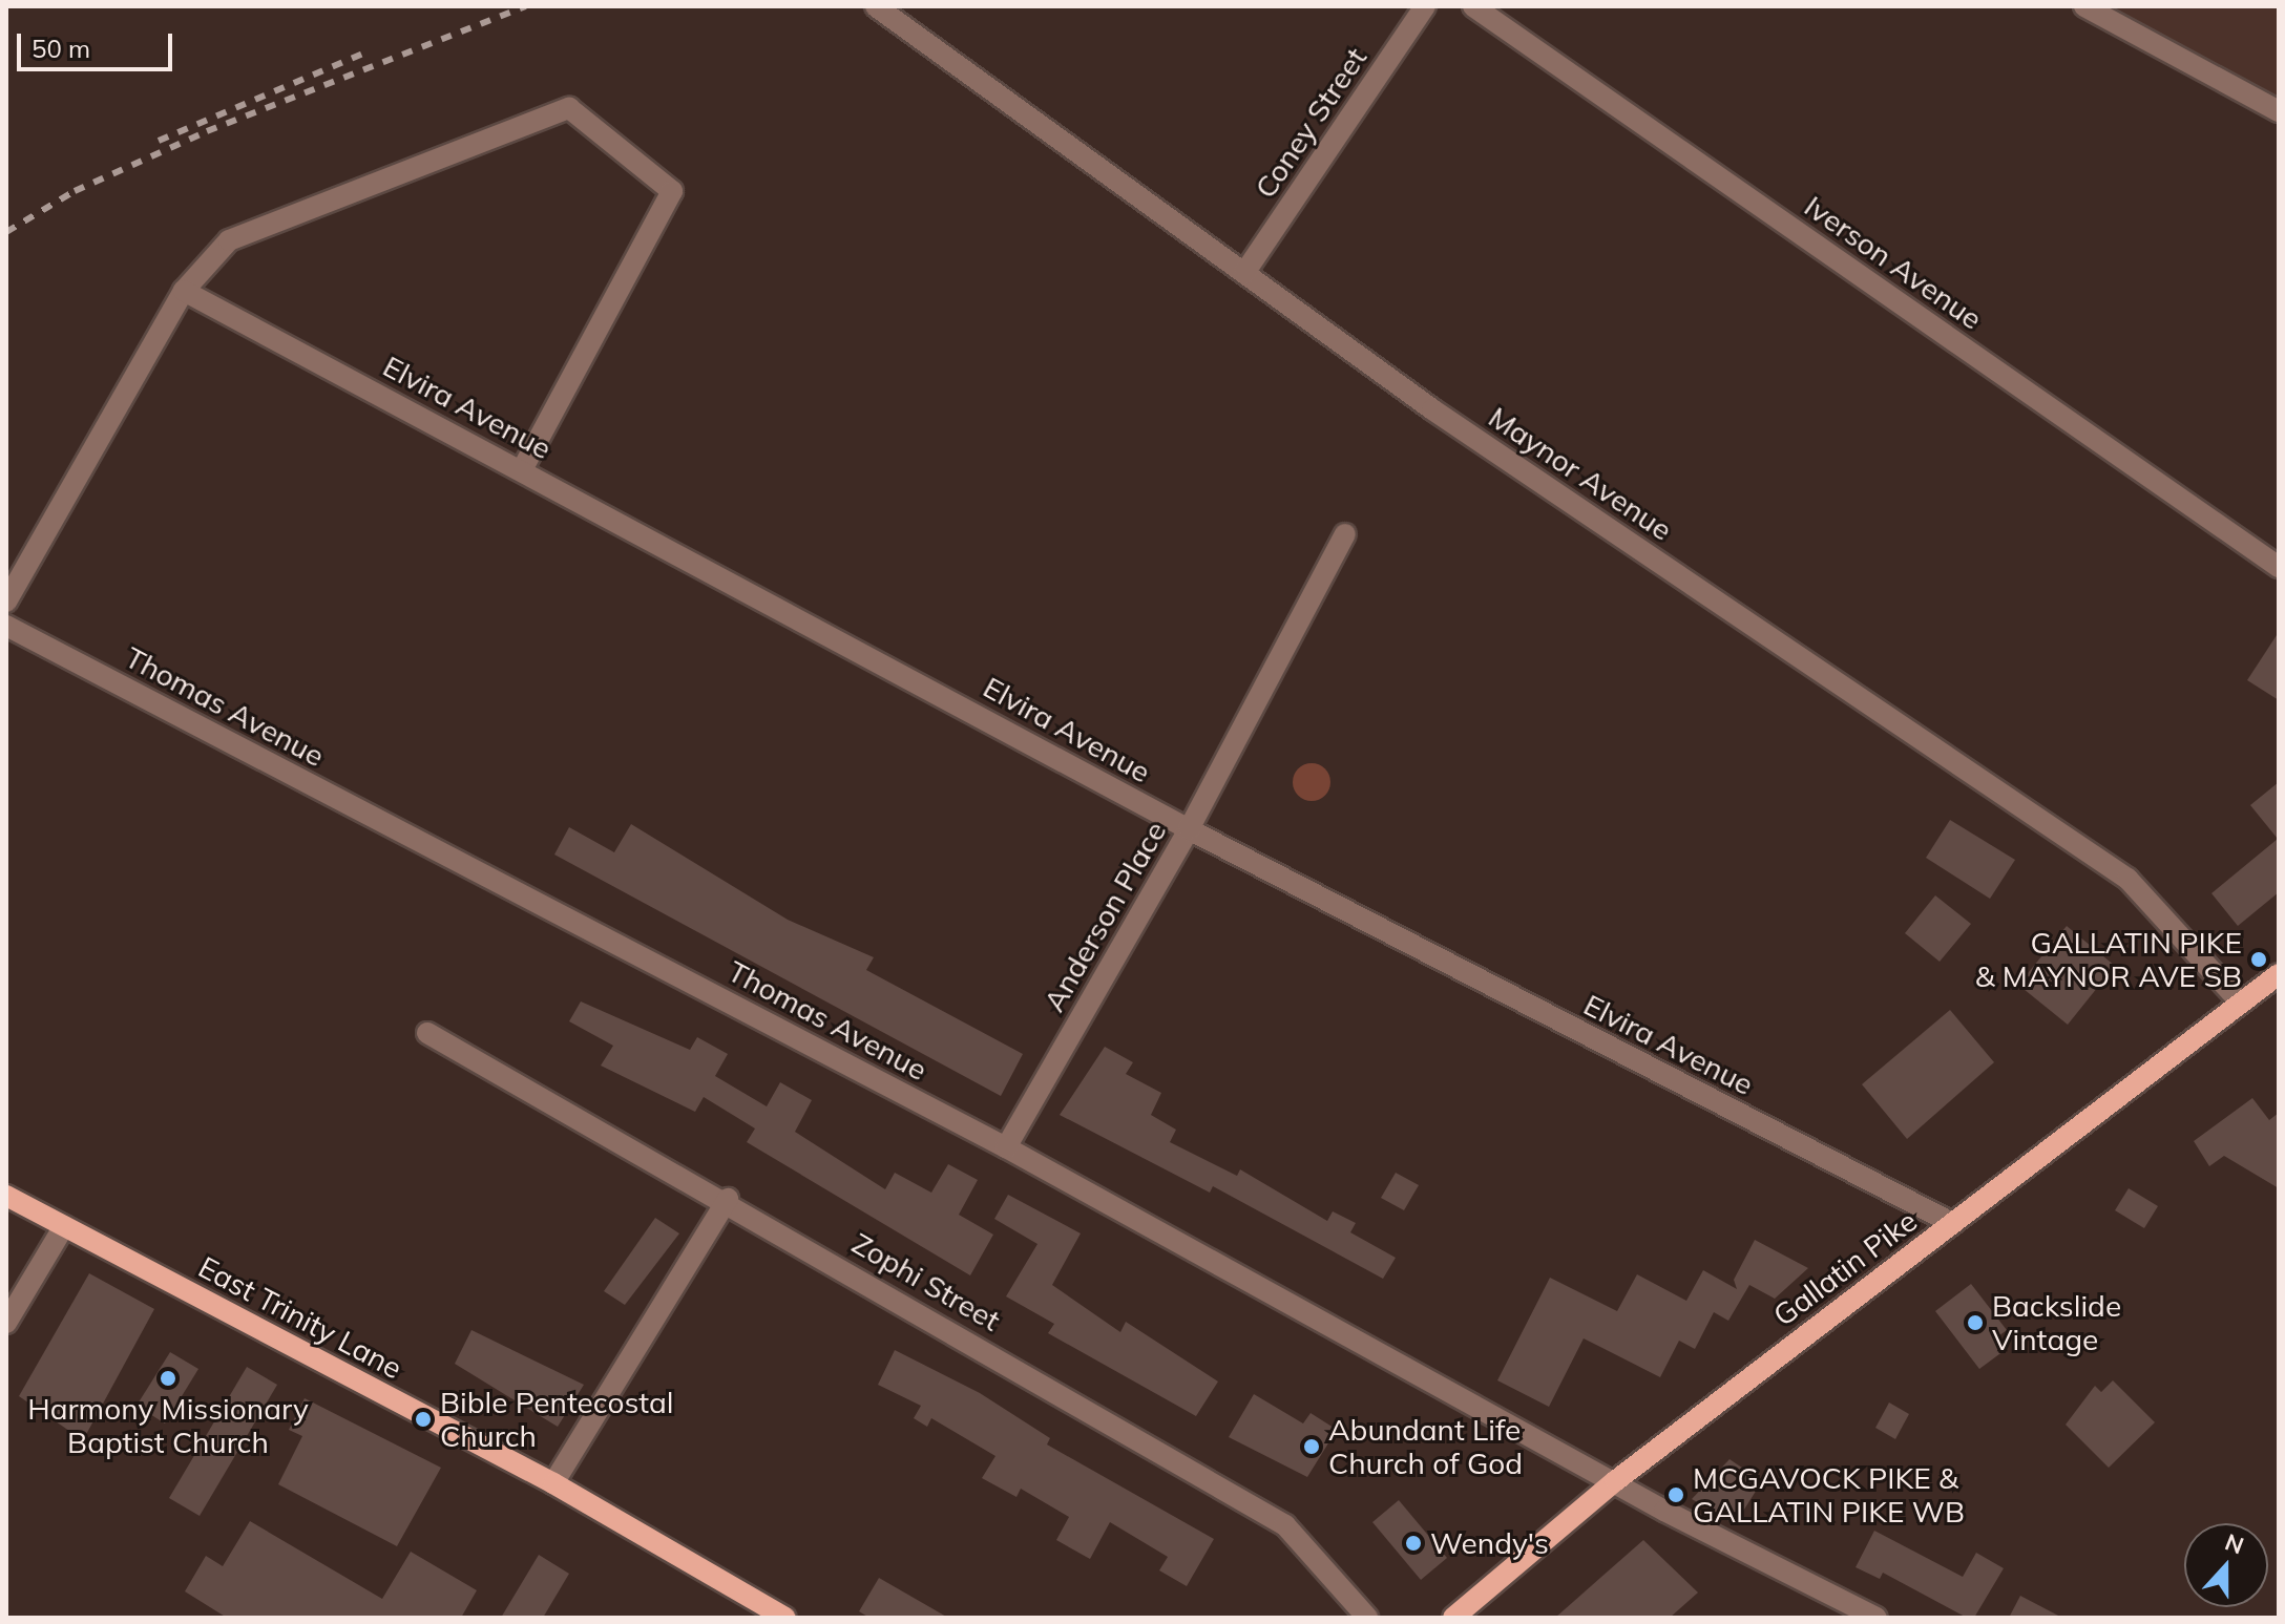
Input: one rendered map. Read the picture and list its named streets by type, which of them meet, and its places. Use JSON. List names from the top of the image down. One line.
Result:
{"streets":{"main road":["Gallatin Pike","East Trinity Lane"],"street":["Coney Street","Iverson Avenue","Elvira Avenue","Maynor Avenue","Thomas Avenue","Anderson Place","Zophi Street"]},"crossings":[["Coney Street","Maynor Avenue"],["Elvira Avenue","Anderson Place"],["Elvira Avenue","Gallatin Pike"],["Maynor Avenue","Gallatin Pike"],["Thomas Avenue","Anderson Place"],["Thomas Avenue","Gallatin Pike"]],"places":["GALLATIN PIKE & MAYNOR AVE SB","Backslide Vintage","Harmony Missionary Baptist Church","Bible Pentecostal Church","Abundant Life Church of God","MCGAVOCK PIKE & GALLATIN PIKE WB","Wendy's"],"scale_bar":"50 m","north":"top"}
